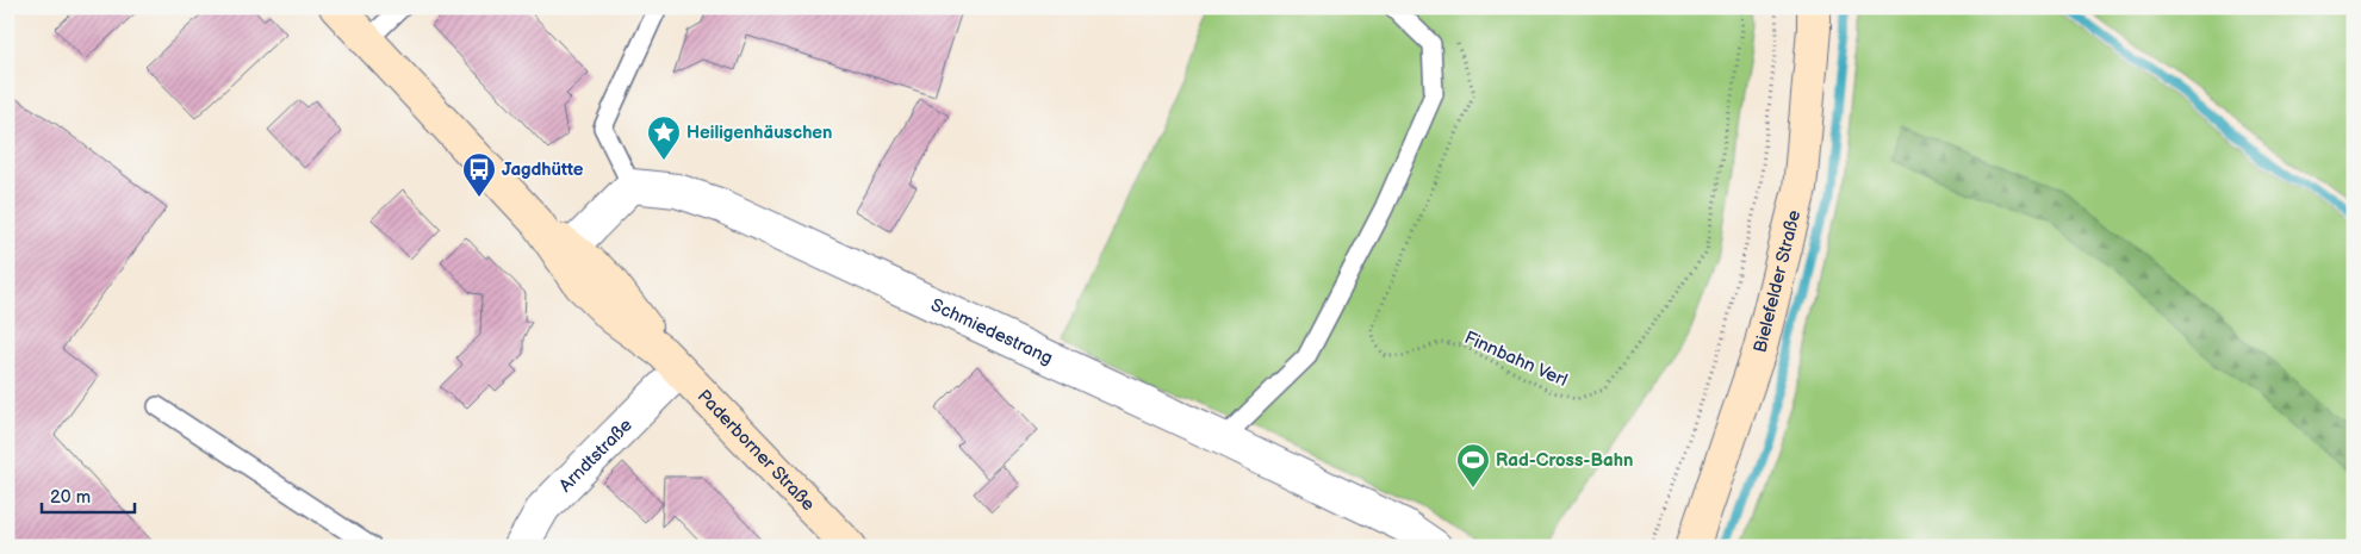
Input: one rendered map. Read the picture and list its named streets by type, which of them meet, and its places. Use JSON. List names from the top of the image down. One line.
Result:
{"streets":{"main road":["Bielefelder Straße","Paderborner Straße"],"street":["Schmiedestrang","Arndtstraße"],"path":["Finnbahn Verl"]},"crossings":[["Paderborner Straße","Arndtstraße"]],"places":{"place":["Heiligenhäuschen"],"bus stop":["Jagdhütte"],"sports":["Rad-Cross-Bahn"]},"scale_bar":"20 m"}
